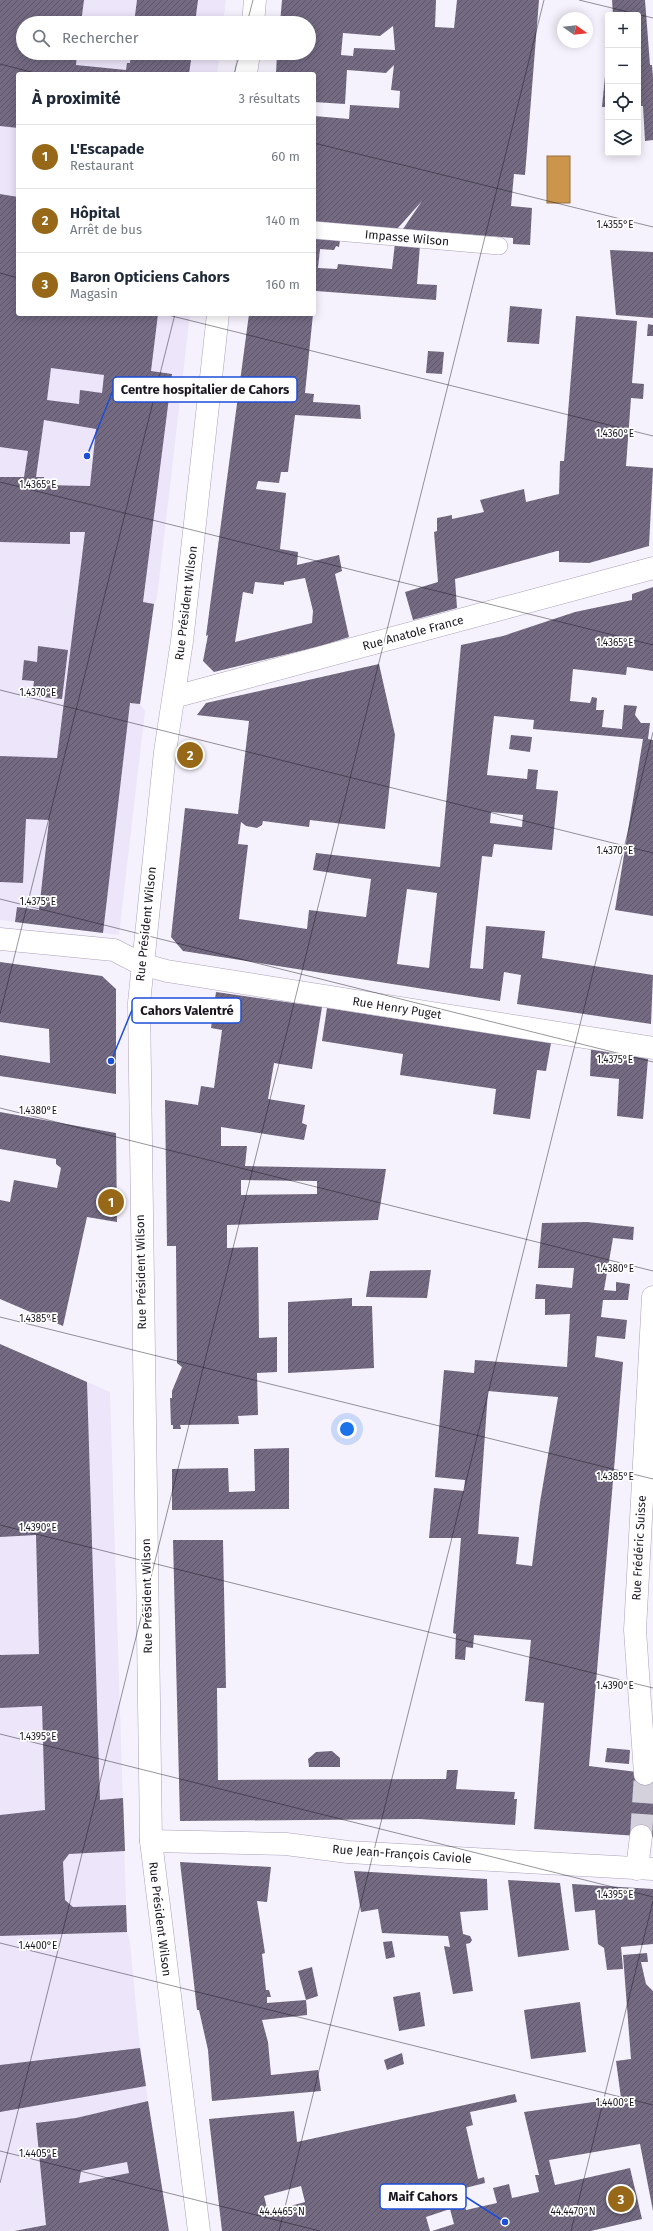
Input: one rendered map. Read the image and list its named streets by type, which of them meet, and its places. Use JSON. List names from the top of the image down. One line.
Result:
{"streets":{"street":["Rue Président Wilson","Rue Anatole France","Rue Henry Puget","Rue Frédéric Suisse","Rue Jean-François Caviole"],"lane":["Impasse Wilson"]},"crossings":[["Rue Président Wilson","Rue Anatole France"],["Rue Président Wilson","Rue Henry Puget"],["Rue Président Wilson","Rue Jean-François Caviole"]],"places":["Centre hospitalier de Cahors","Cahors Valentré","Maif Cahors"],"north":"right","page":{"map_buttons":["+","−"],"search":"Rechercher","heading":["À proximité","3 résultats"],"list":[{"mark":"1","name":"L'Escapade","note":"Restaurant","value":"60 m"},{"mark":"2","name":"Hôpital","note":"Arrêt de bus","value":"140 m"},{"mark":"3","name":"Baron Opticiens Cahors","note":"Magasin","value":"160 m"}],"pins":["2","1","3"]},"coordinates":["1.4355°E","1.4360°E","1.4365°E","1.4370°E","1.4375°E","1.4380°E","1.4385°E","1.4390°E","1.4395°E","1.4400°E","1.4405°E","44.4465°N","44.4470°N"]}
